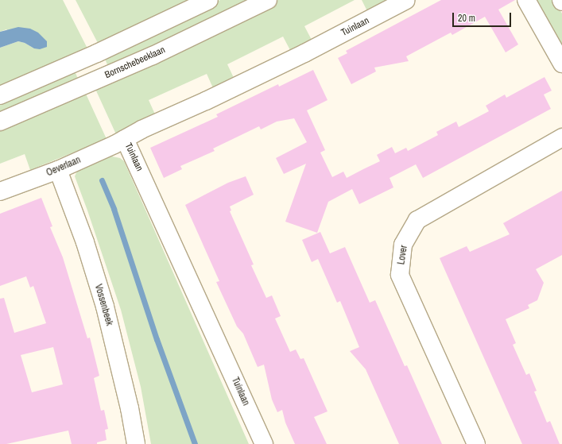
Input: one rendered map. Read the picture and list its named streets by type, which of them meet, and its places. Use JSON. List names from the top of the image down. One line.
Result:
{"streets":{"street":["Tuinlaan","Bornschebeeklaan","Oeverlaan","Lover","Vossenbeek"]},"crossings":[["Tuinlaan","Oeverlaan"],["Oeverlaan","Vossenbeek"]],"scale_bar":"20 m"}
